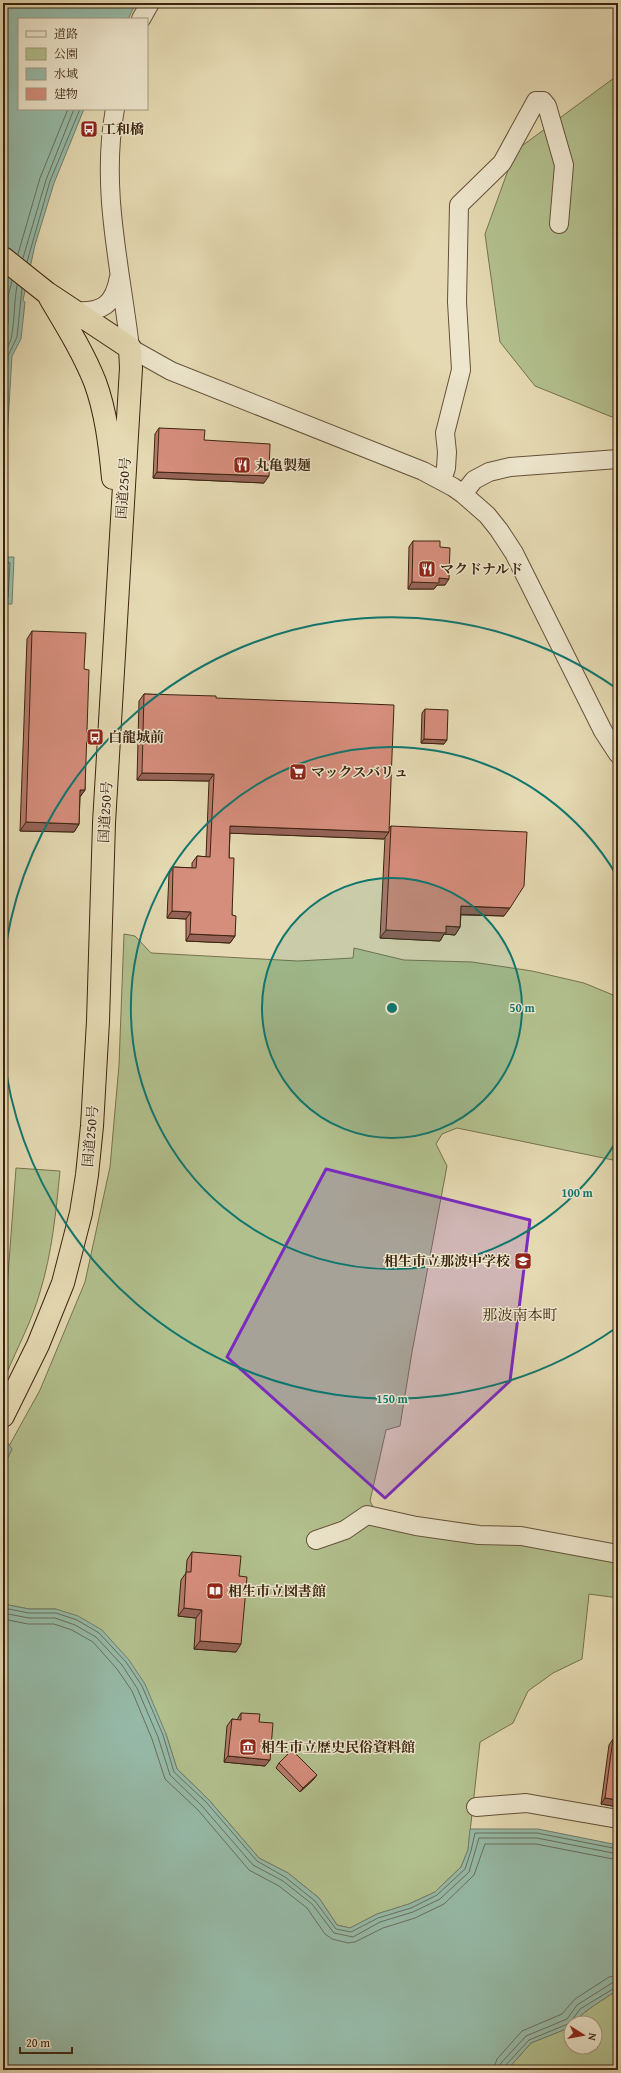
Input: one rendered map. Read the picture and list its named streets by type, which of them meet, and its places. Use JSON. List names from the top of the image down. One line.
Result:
{"streets":{"highway":["国道250号"]},"districts":["那波南本町"],"places":{"bus stop":["工和橋","白龍城前"],"restaurant":["丸亀製麺","マクドナルド"],"supermarket":["マックスバリュ"],"school or university":["相生市立那波中学校"],"library":["相生市立図書館"],"museum":["相生市立歴史民俗資料館"]},"legend":["道路","公園","水域","建物"],"scale_bar":"20 m","north":"right","rings":["50 m","100 m","150 m"]}
